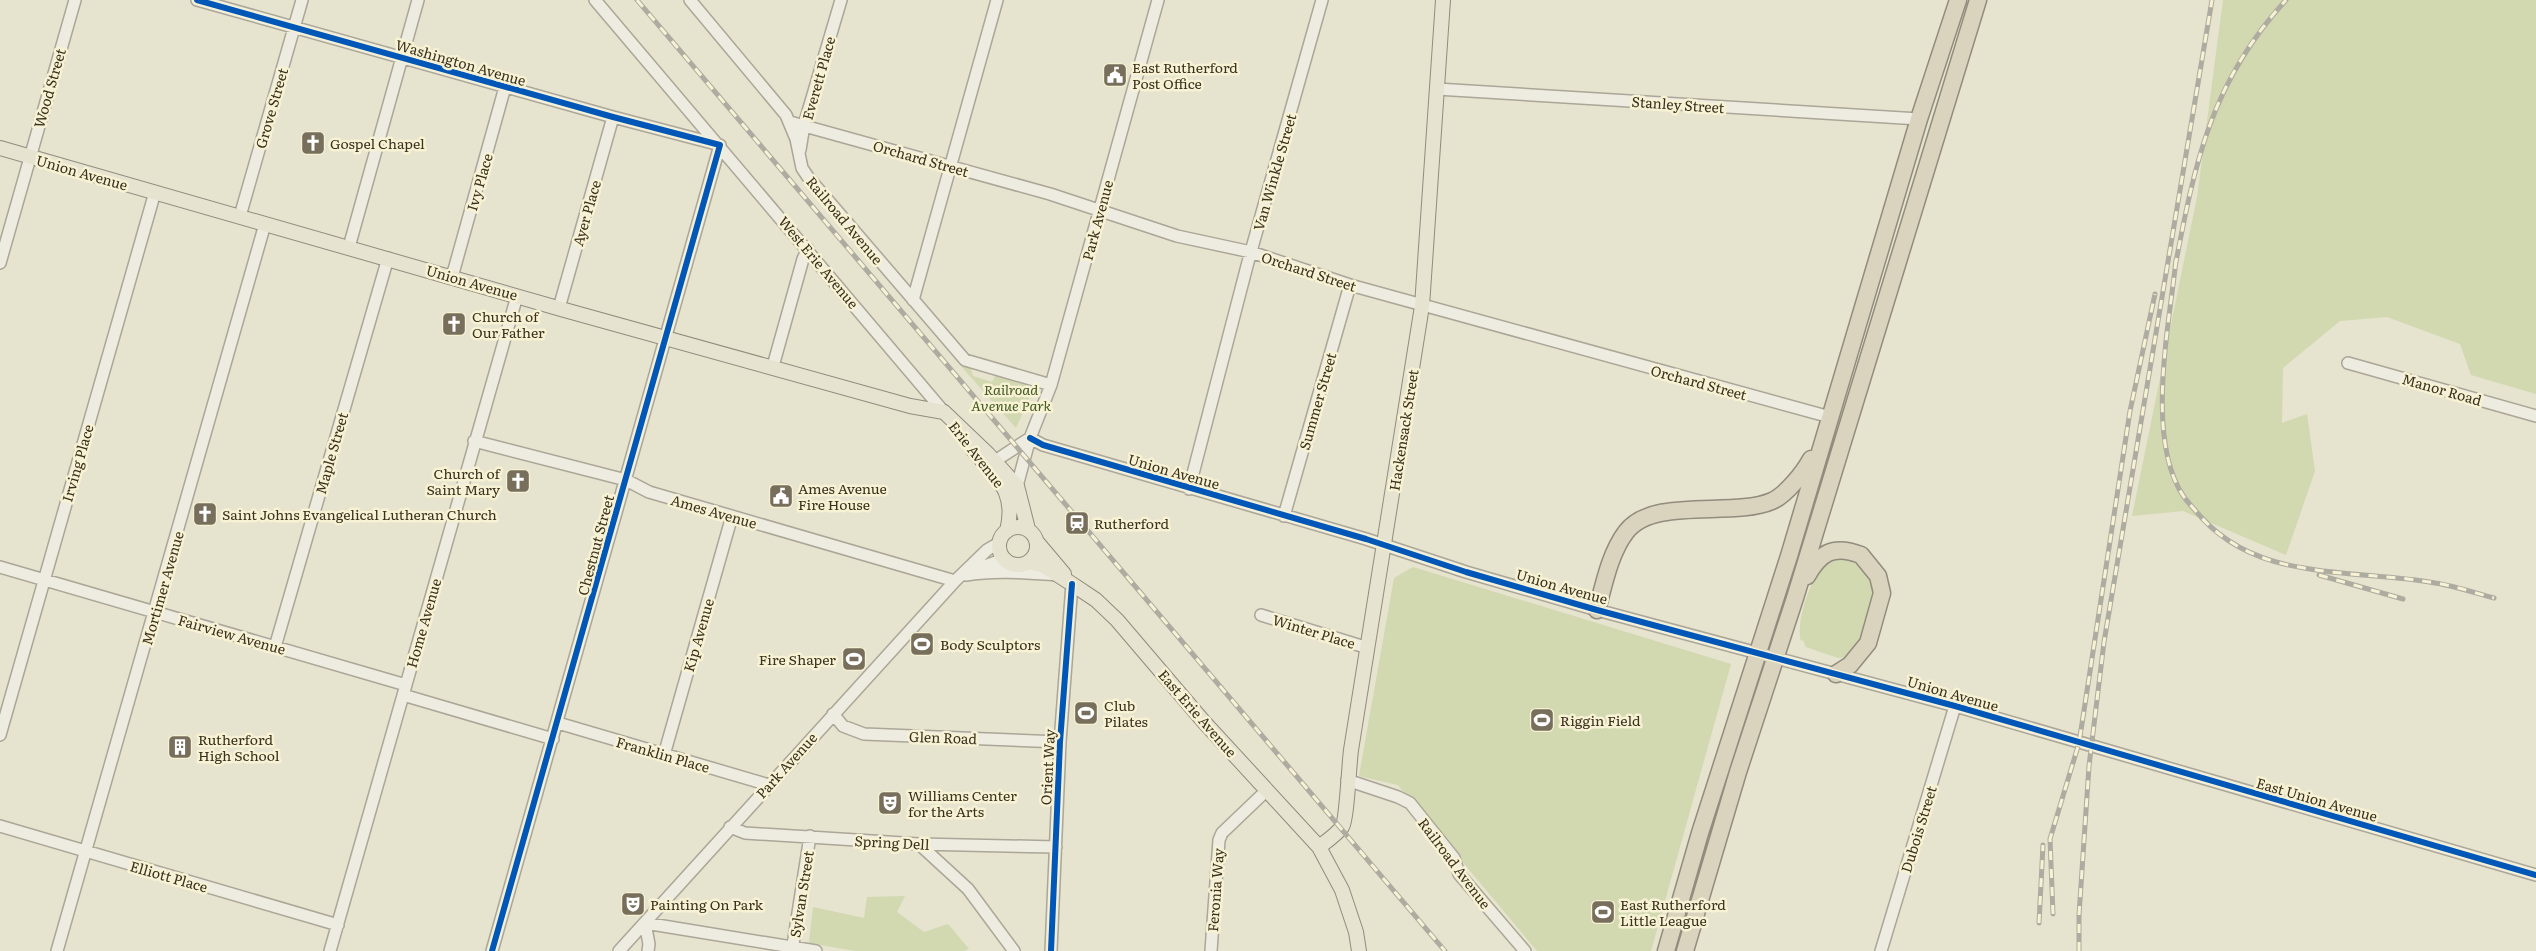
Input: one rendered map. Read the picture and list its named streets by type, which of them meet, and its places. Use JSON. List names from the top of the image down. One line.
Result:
{"streets":{"main road":["Union Avenue","West Erie Avenue","Hackensack Street","Erie Avenue","East Erie Avenue"],"street":["Washington Avenue","Everett Place","Wood Street","Stanley Street","Grove Street","Orchard Street","Van Winkle Street","Ivy Place","Ayer Place","Railroad Avenue","Park Avenue","Manor Road","Summer Street","Maple Street","Irving Place","Ames Avenue","Chestnut Street","Mortimer Avenue","Home Avenue","Winter Place","Fairview Avenue","Kip Avenue","Glen Road","Franklin Place","Orient Way","East Union Avenue","Dubois Street","Spring Dell","Elliott Place","Feronia Way","Sylvan Street"]},"crossings":[["Washington Avenue","Grove Street"],["Washington Avenue","Ivy Place"],["Washington Avenue","Ayer Place"],["Washington Avenue","West Erie Avenue"],["Washington Avenue","Chestnut Street"],["Everett Place","Orchard Street"],["Everett Place","Railroad Avenue"],["Wood Street","Union Avenue"],["Stanley Street","Hackensack Street"],["Grove Street","Union Avenue"],["Orchard Street","Van Winkle Street"],["Orchard Street","Railroad Avenue"],["Orchard Street","Park Avenue"],["Orchard Street","Summer Street"],["Orchard Street","Hackensack Street"],["Union Avenue","Van Winkle Street"],["Union Avenue","Ivy Place"],["Union Avenue","Ayer Place"],["Union Avenue","Park Avenue"],["Union Avenue","West Erie Avenue"],["Union Avenue","Summer Street"],["Union Avenue","Hackensack Street"],["Union Avenue","Maple Street"],["Union Avenue","Erie Avenue"],["Union Avenue","Irving Place"],["Union Avenue","Chestnut Street"],["Union Avenue","Mortimer Avenue"],["Union Avenue","Home Avenue"],["Union Avenue","East Union Avenue"],["Union Avenue","Dubois Street"],["Railroad Avenue","Park Avenue"],["Railroad Avenue","Hackensack Street"],["Park Avenue","West Erie Avenue"],["Park Avenue","Erie Avenue"],["Park Avenue","Ames Avenue"],["Park Avenue","East Erie Avenue"],["Park Avenue","Glen Road"],["Park Avenue","Franklin Place"],["Park Avenue","Spring Dell"],["West Erie Avenue","Erie Avenue"],["West Erie Avenue","Chestnut Street"],["West Erie Avenue","East Erie Avenue"],["Hackensack Street","Winter Place"],["Hackensack Street","East Erie Avenue"],["Maple Street","Fairview Avenue"],["Irving Place","Fairview Avenue"],["Ames Avenue","Chestnut Street"],["Ames Avenue","Home Avenue"],["Ames Avenue","Kip Avenue"],["Chestnut Street","Franklin Place"],["Mortimer Avenue","Fairview Avenue"],["Mortimer Avenue","Elliott Place"],["Home Avenue","Fairview Avenue"],["Home Avenue","Elliott Place"],["Kip Avenue","Franklin Place"],["East Erie Avenue","Orient Way"],["East Erie Avenue","Feronia Way"],["Glen Road","Orient Way"],["Orient Way","Spring Dell"],["Spring Dell","Sylvan Street"]],"parks":["Railroad Avenue Park"],"places":{"public building":["East Rutherford Post Office","Ames Avenue Fire House"],"church":["Gospel Chapel","Church of Our Father","Church of Saint Mary","Saint Johns Evangelical Lutheran Church"],"station":["Rutherford"],"sports":["Body Sculptors","Fire Shaper","Club Pilates","Riggin Field","East Rutherford Little League"],"building":["Rutherford High School"],"theatre":["Williams Center for the Arts","Painting On Park"]}}
